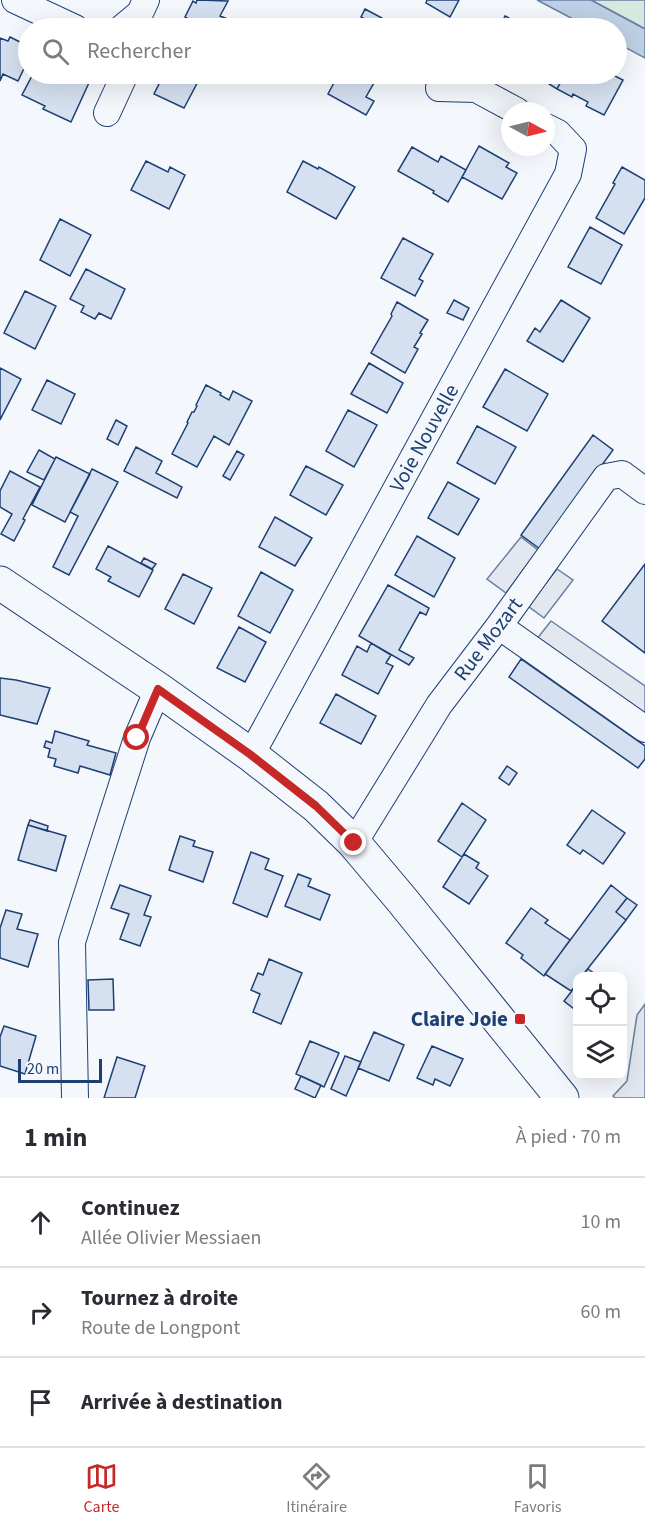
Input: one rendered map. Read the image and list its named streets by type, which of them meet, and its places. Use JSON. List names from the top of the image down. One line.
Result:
{"streets":{"street":["Voie Nouvelle","Rue Mozart"]},"places":{"transit":["Claire Joie"]},"scale_bar":"20 m","north":"right","page":{"search":"Rechercher","scale":"20 m","heading":["1 min","À pied · 70 m"],"list":[["Continuez","Allée Olivier Messiaen","10 m"],["Tournez à droite","Route de Longpont","60 m"],"Arrivée à destination"],"nav":["Carte","Itinéraire","Favoris"]}}
